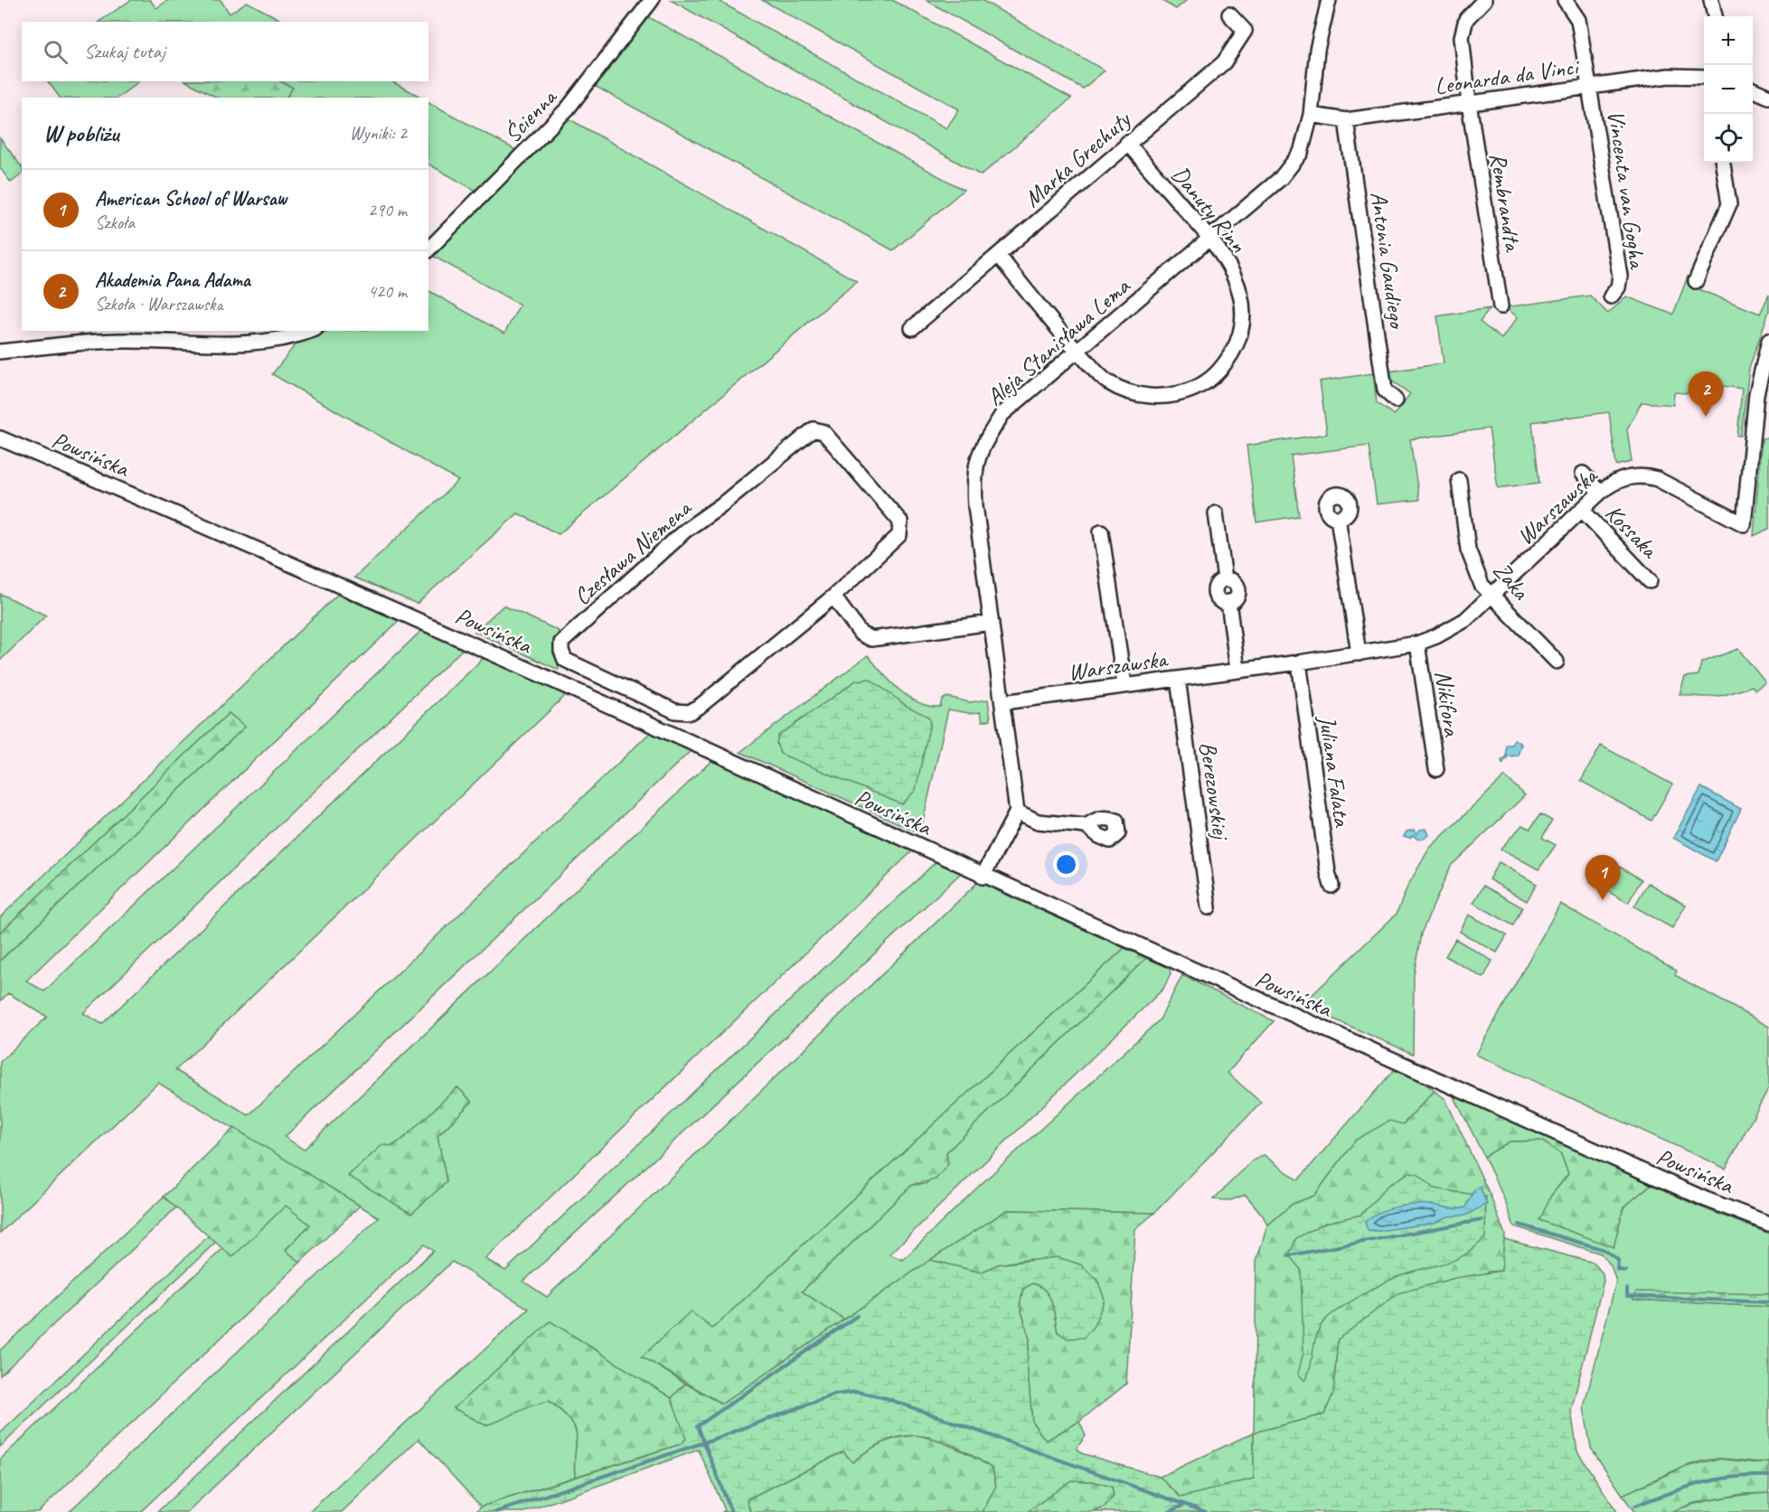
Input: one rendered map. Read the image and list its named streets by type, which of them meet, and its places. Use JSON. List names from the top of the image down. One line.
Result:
{"streets":{"street":["Leonarda da Vinci","Ścienna","Marka Grechuty","Vincenta van Gogha","Rembrandta","Danuty Rinn","Antonia Gaudiego","Aleja Stanisława Lema","Powsińska","Warszawska","Kossaka","Czesława Niemena","Zaka","Nikifora","Juliana Falata","Berezowskiej"]},"crossings":[["Leonarda da Vinci","Vincenta van Gogha"],["Leonarda da Vinci","Rembrandta"],["Leonarda da Vinci","Antonia Gaudiego"],["Leonarda da Vinci","Aleja Stanisława Lema"],["Marka Grechuty","Danuty Rinn"],["Danuty Rinn","Aleja Stanisława Lema"],["Aleja Stanisława Lema","Warszawska"],["Warszawska","Kossaka"],["Warszawska","Zaka"],["Warszawska","Nikifora"],["Warszawska","Juliana Falata"],["Warszawska","Berezowskiej"]],"page":{"map_buttons":["+","−"],"search":"Szukaj tutaj","heading":["W pobliżu","Wyniki: 2"],"list":[{"mark":"1","name":"American School of Warsaw","note":"Szkoła","value":"290 m"},{"mark":"2","name":"Akademia Pana Adama","note":"Szkoła · Warszawska","value":"420 m"}],"pins":["2","1"]}}
